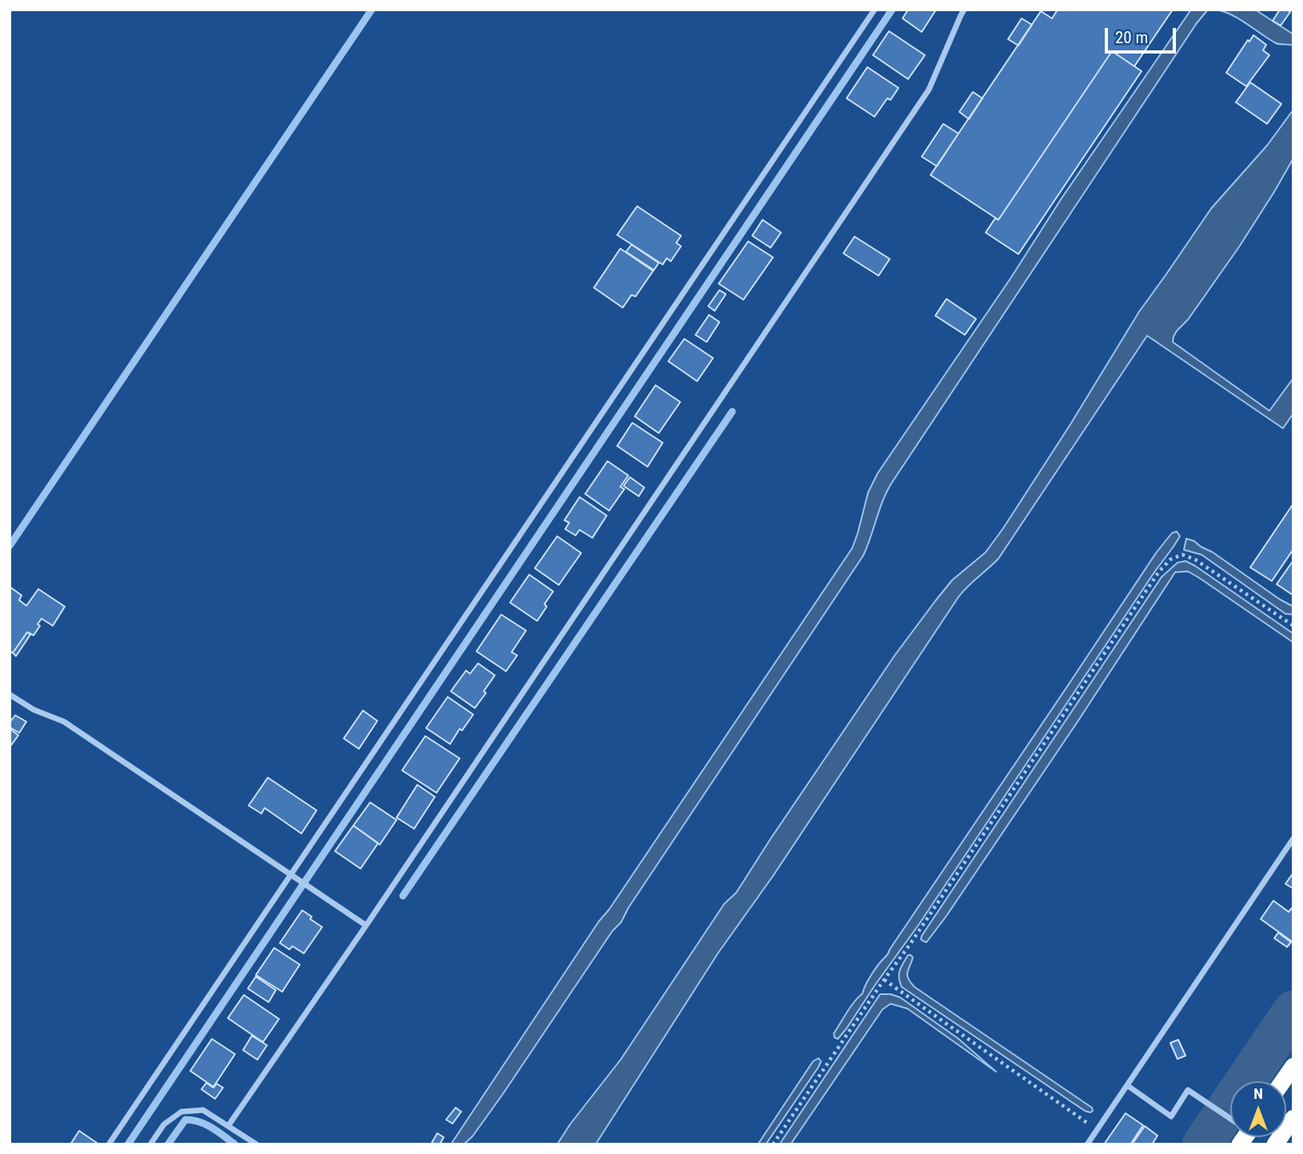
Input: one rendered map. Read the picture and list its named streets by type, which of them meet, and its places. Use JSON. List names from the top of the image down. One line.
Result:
{"scale_bar":"20 m","north":"top"}
